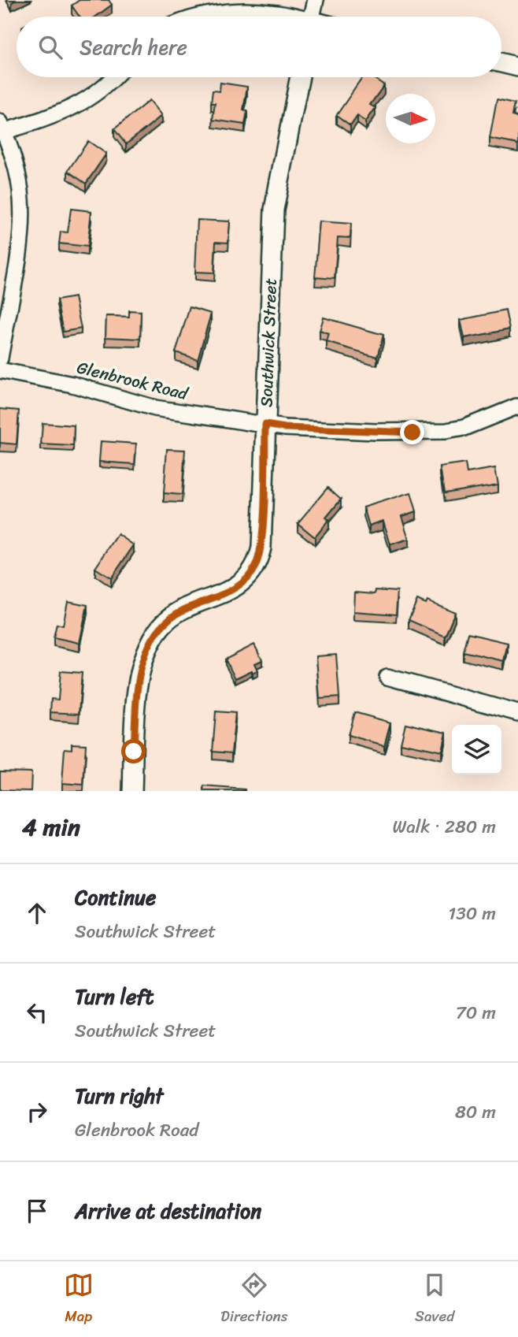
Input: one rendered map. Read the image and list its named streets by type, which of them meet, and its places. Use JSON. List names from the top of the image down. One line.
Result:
{"streets":{"street":["Southwick Street","Glenbrook Road"]},"crossings":[["Southwick Street","Glenbrook Road"]],"north":"right","page":{"search":"Search here","heading":["4 min","Walk · 280 m"],"list":[["Continue","Southwick Street","130 m"],["Turn left","Southwick Street","70 m"],["Turn right","Glenbrook Road","80 m"],"Arrive at destination"],"nav":["Map","Directions","Saved"]}}
